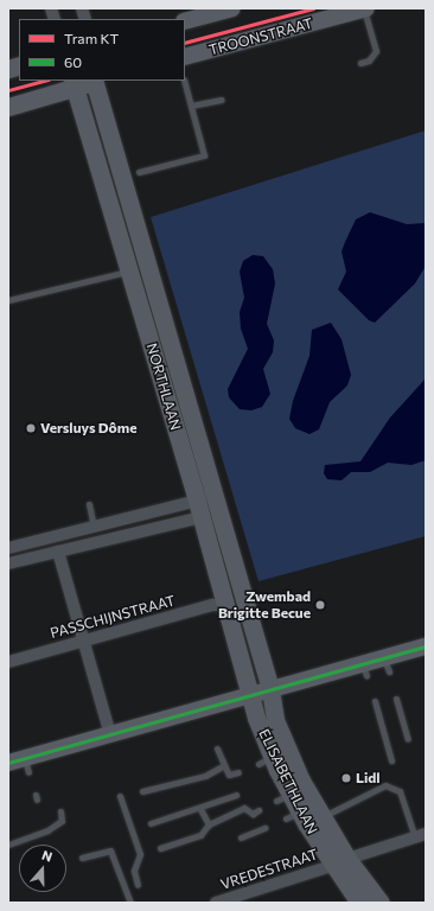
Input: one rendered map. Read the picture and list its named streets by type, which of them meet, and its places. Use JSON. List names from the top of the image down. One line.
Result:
{"streets":{"main road":["NORTHLAAN","ELISABETHLAAN"],"street":["TROONSTRAAT","PASSCHIJNSTRAAT","VREDESTRAAT"]},"crossings":[["NORTHLAAN","PASSCHIJNSTRAAT"],["NORTHLAAN","ELISABETHLAAN"],["ELISABETHLAAN","VREDESTRAAT"]],"places":["Versluys Dôme","Zwembad Brigitte Becue","Lidl"],"lines":["tram line KT","transit line 60"],"legend":["Tram KT","60"],"north":"top"}
